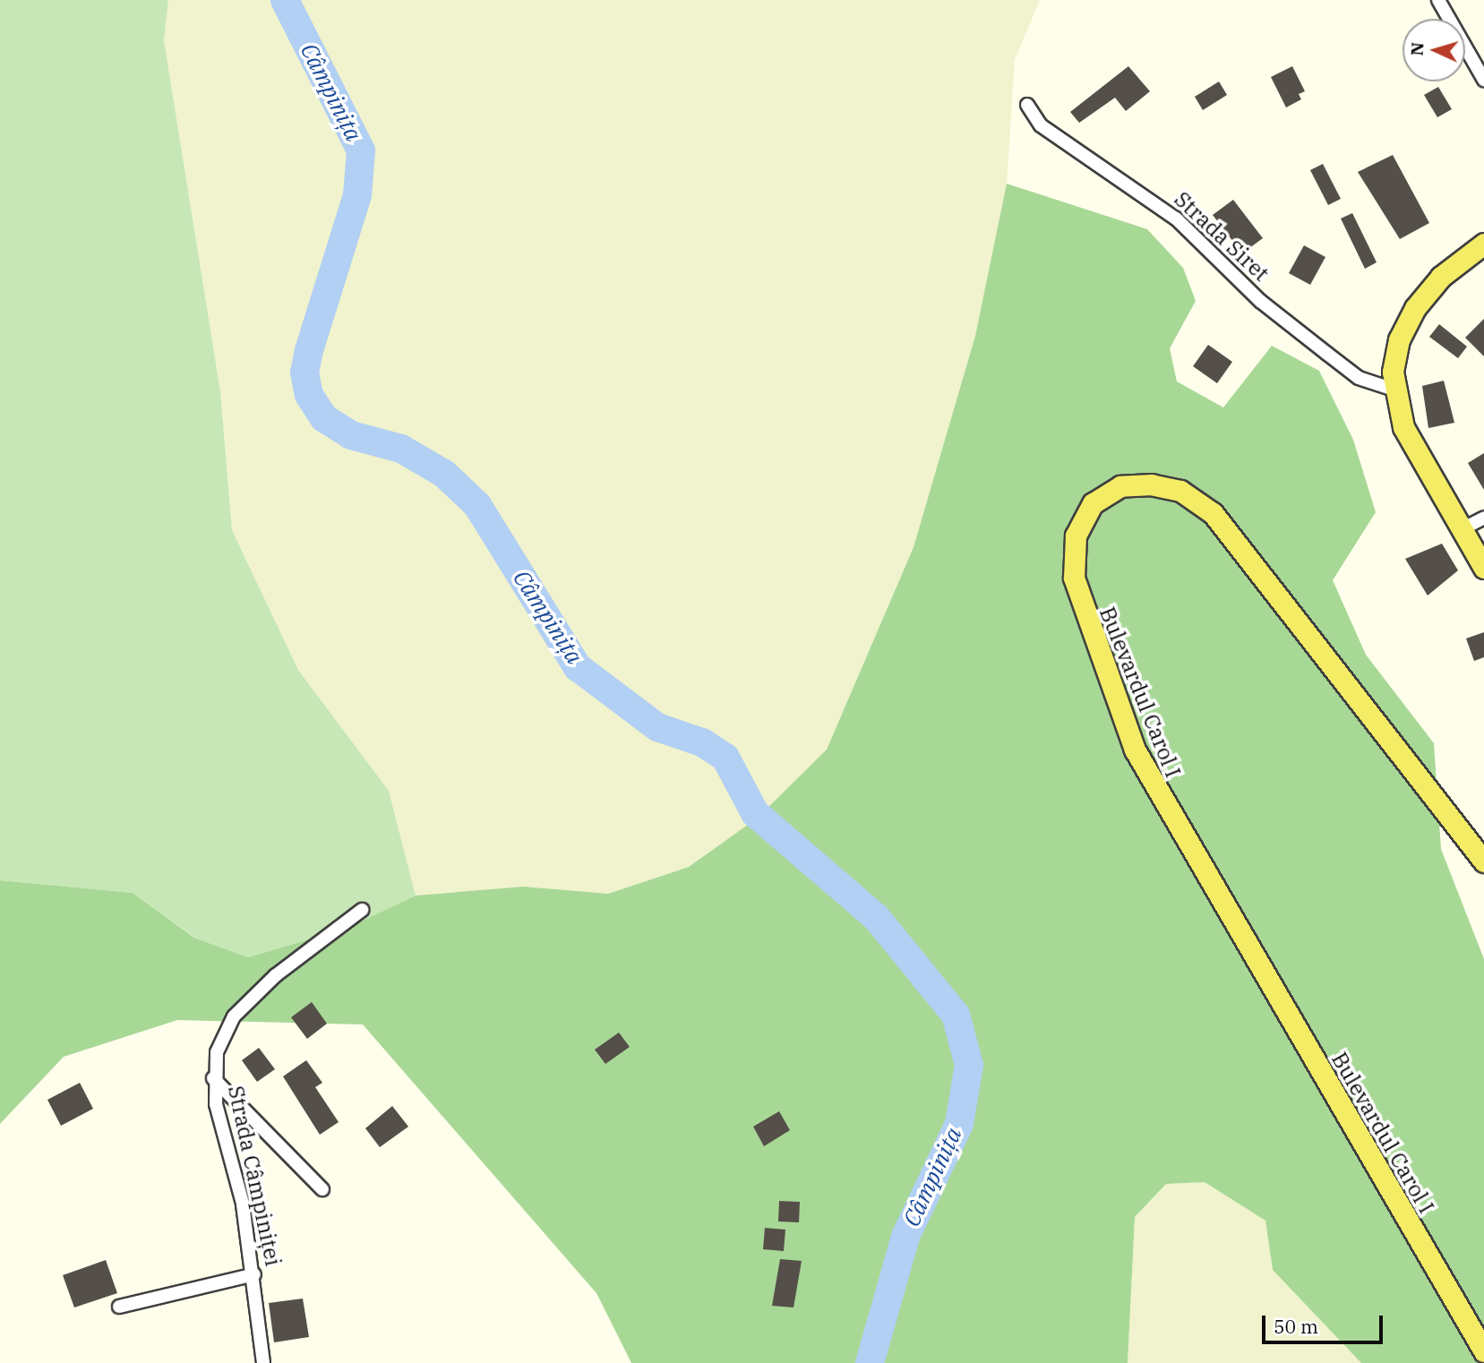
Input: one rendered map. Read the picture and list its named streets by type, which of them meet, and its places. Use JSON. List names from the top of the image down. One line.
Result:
{"streets":{"main road":["Bulevardul Carol I"],"street":["Strada Siret","Strada Câmpiniței"]},"water":["Câmpinița"],"scale_bar":"50 m","north":"left"}
